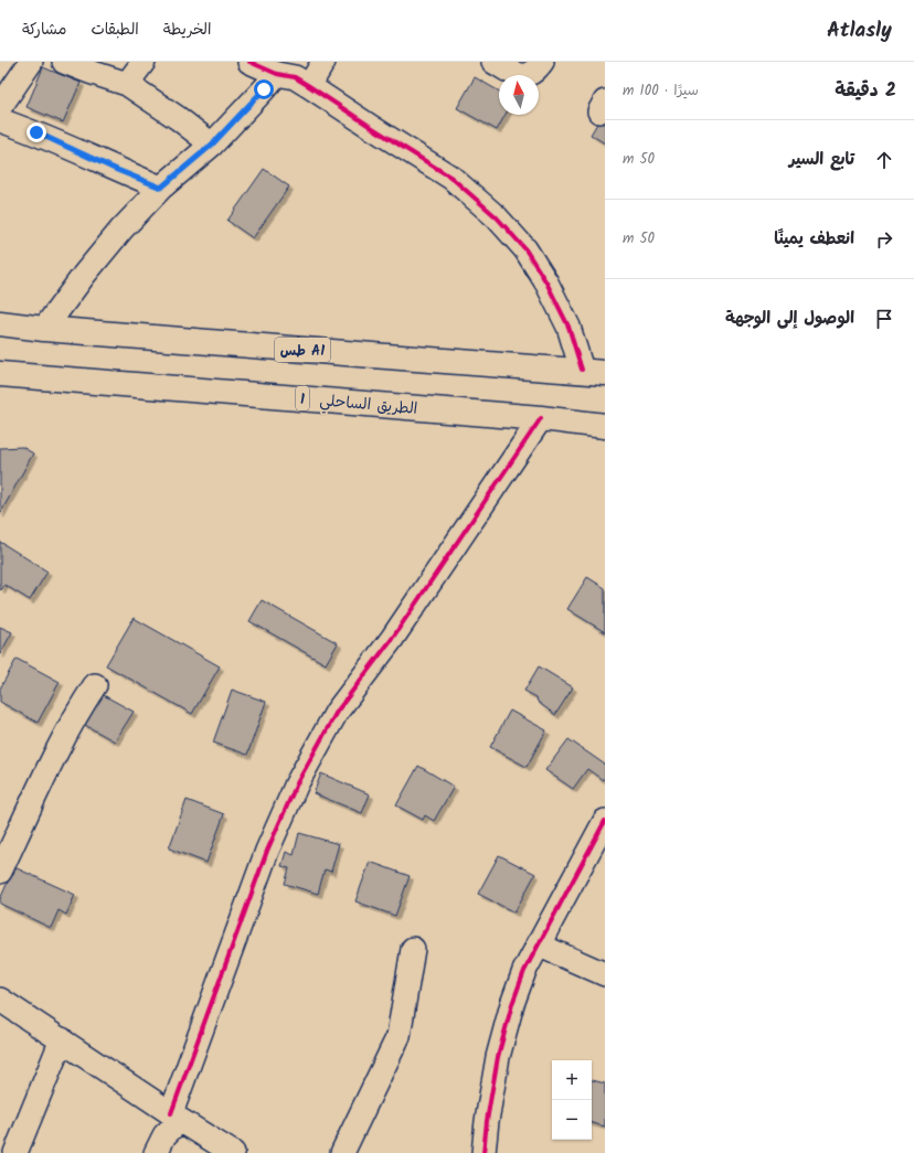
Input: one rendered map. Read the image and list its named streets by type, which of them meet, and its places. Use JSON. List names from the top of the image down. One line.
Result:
{"streets":{"highway":["طس A1","1","الطريق الساحلي"]},"north":"top","page":{"header":"Atlasly","nav":["الخريطة","الطبقات","مشاركة"],"heading":["2 دقيقة","سيرًا · 100 m"],"list":[["تابع السير","50 m"],["انعطف يمينًا","50 m"],"الوصول إلى الوجهة"],"map_buttons":["+","−"]}}
